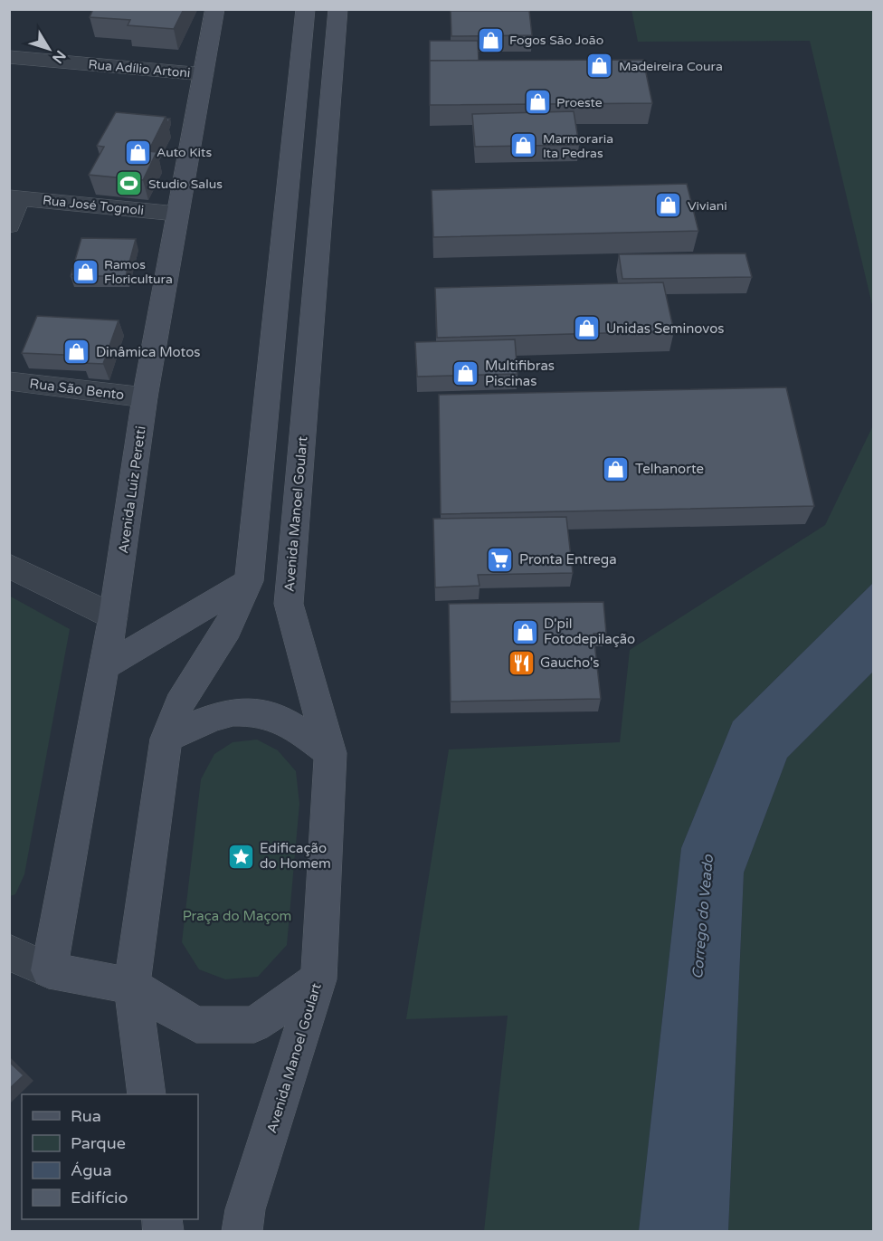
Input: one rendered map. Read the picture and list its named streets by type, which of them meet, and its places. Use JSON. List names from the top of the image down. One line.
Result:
{"streets":{"main road":["Avenida Luiz Peretti","Avenida Manoel Goulart"],"street":["Rua Adílio Artoni","Rua José Tognoli","Rua São Bento"]},"crossings":[["Rua Adílio Artoni","Avenida Luiz Peretti"],["Rua José Tognoli","Avenida Luiz Peretti"],["Rua São Bento","Avenida Luiz Peretti"]],"water":["Corrego do Veado"],"parks":["Praça do Maçom"],"places":{"shop":["Fogos São João","Madeireira Coura","Proeste","Marmoraria Ita Pedras","Auto Kits","Viviani","Ramos Floricultura","Unidas Seminovos","Dinâmica Motos","Multifibras Piscinas","Telhanorte","D'pil Fotodepilação"],"sports":["Studio Salus"],"supermarket":["Pronta Entrega"],"restaurant":["Gaucho's"],"place":["Edificação do Homem"]},"legend":["Rua","Parque","Água","Edifício"],"north":"bottom right"}
